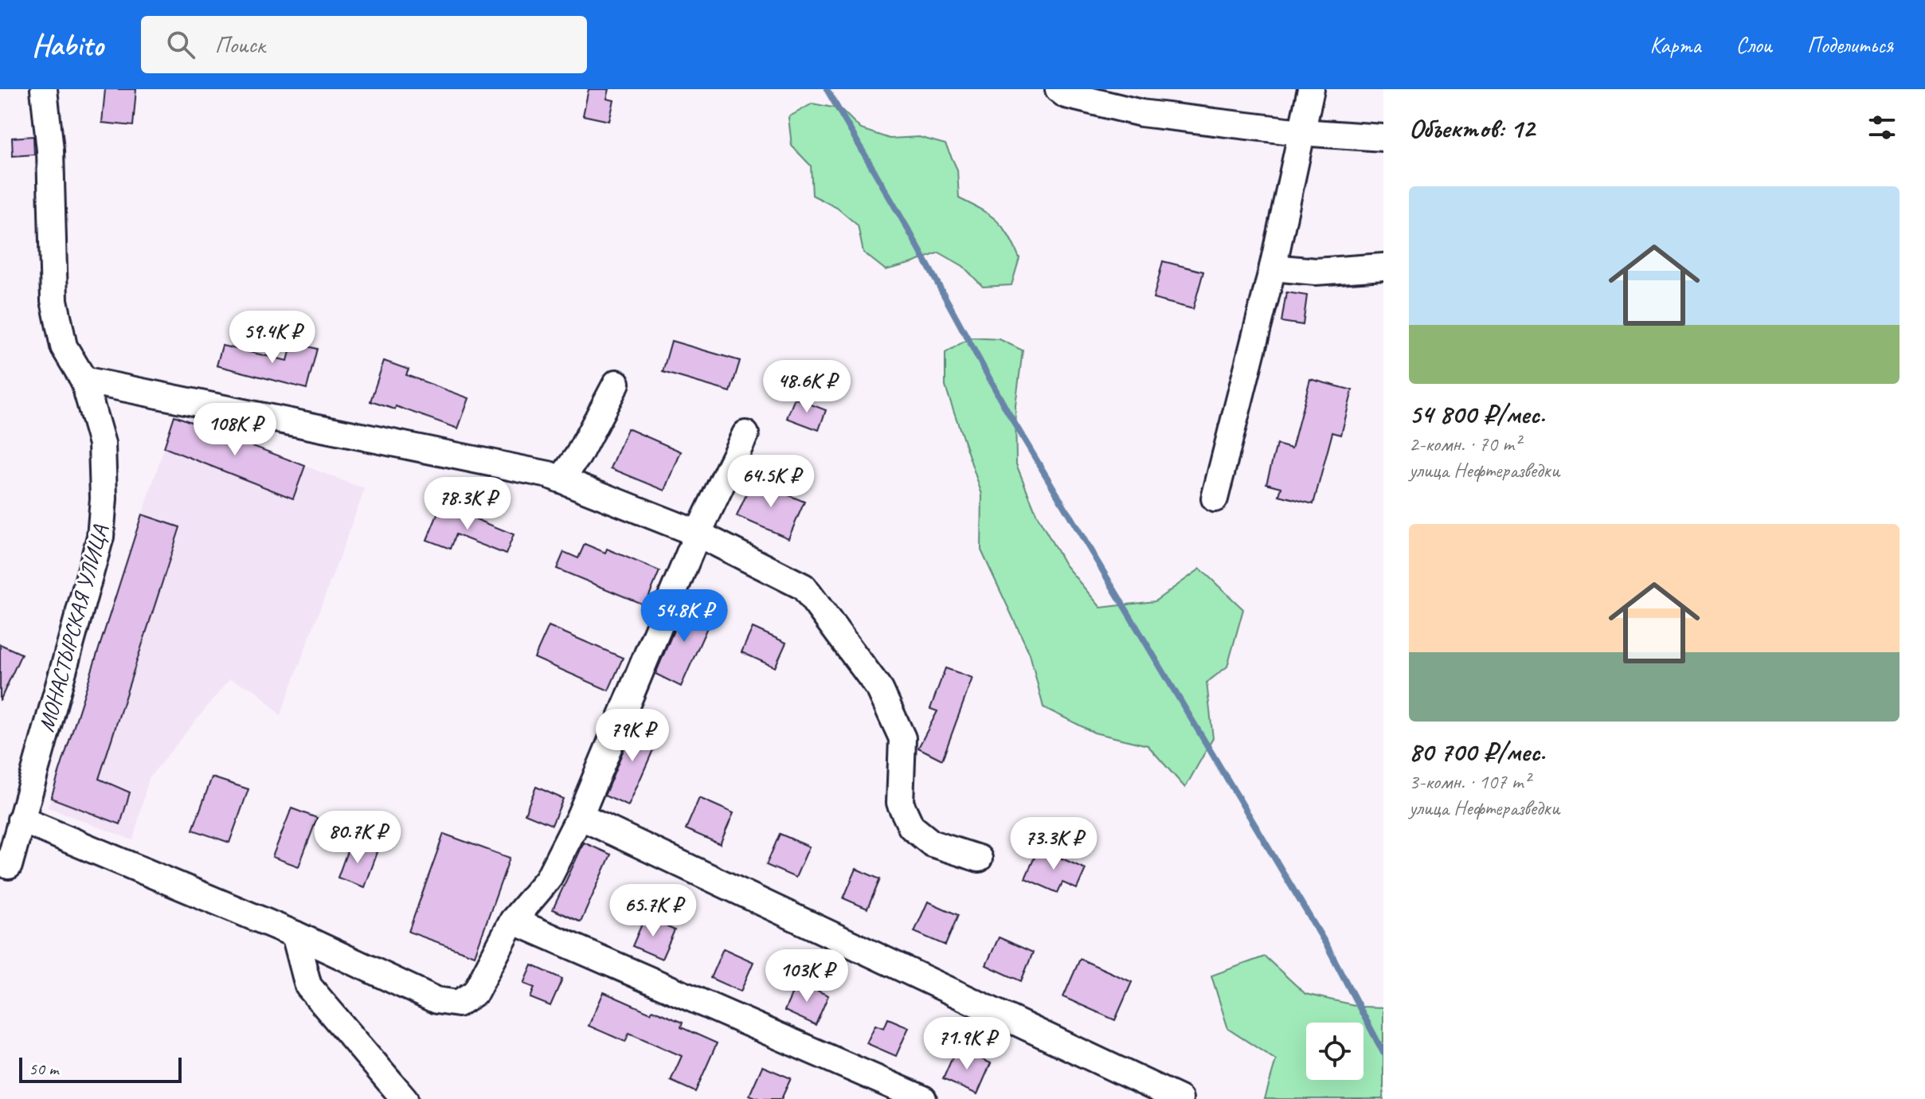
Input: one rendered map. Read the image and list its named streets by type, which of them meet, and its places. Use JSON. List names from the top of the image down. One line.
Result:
{"streets":{"street":["МОНАСТЫРСКАЯ УЛИЦА"]},"scale_bar":"50 m","page":{"header":"Habito","search":"Поиск","nav":["Карта","Слои","Поделиться"],"heading":"Объектов: 12","list":[{"name":"54 800 ₽/мес.","note":"2-комн. · 70 m² · улица Нефтеразведки"},{"name":"80 700 ₽/мес.","note":"3-комн. · 107 m² · улица Нефтеразведки"}],"price":["59.4K ₽","48.6K ₽","108K ₽","64.5K ₽","78.3K ₽","54.8K ₽","79K ₽","80.7K ₽","73.3K ₽","65.7K ₽","103K ₽","71.9K ₽"],"scale":"50 m"}}
